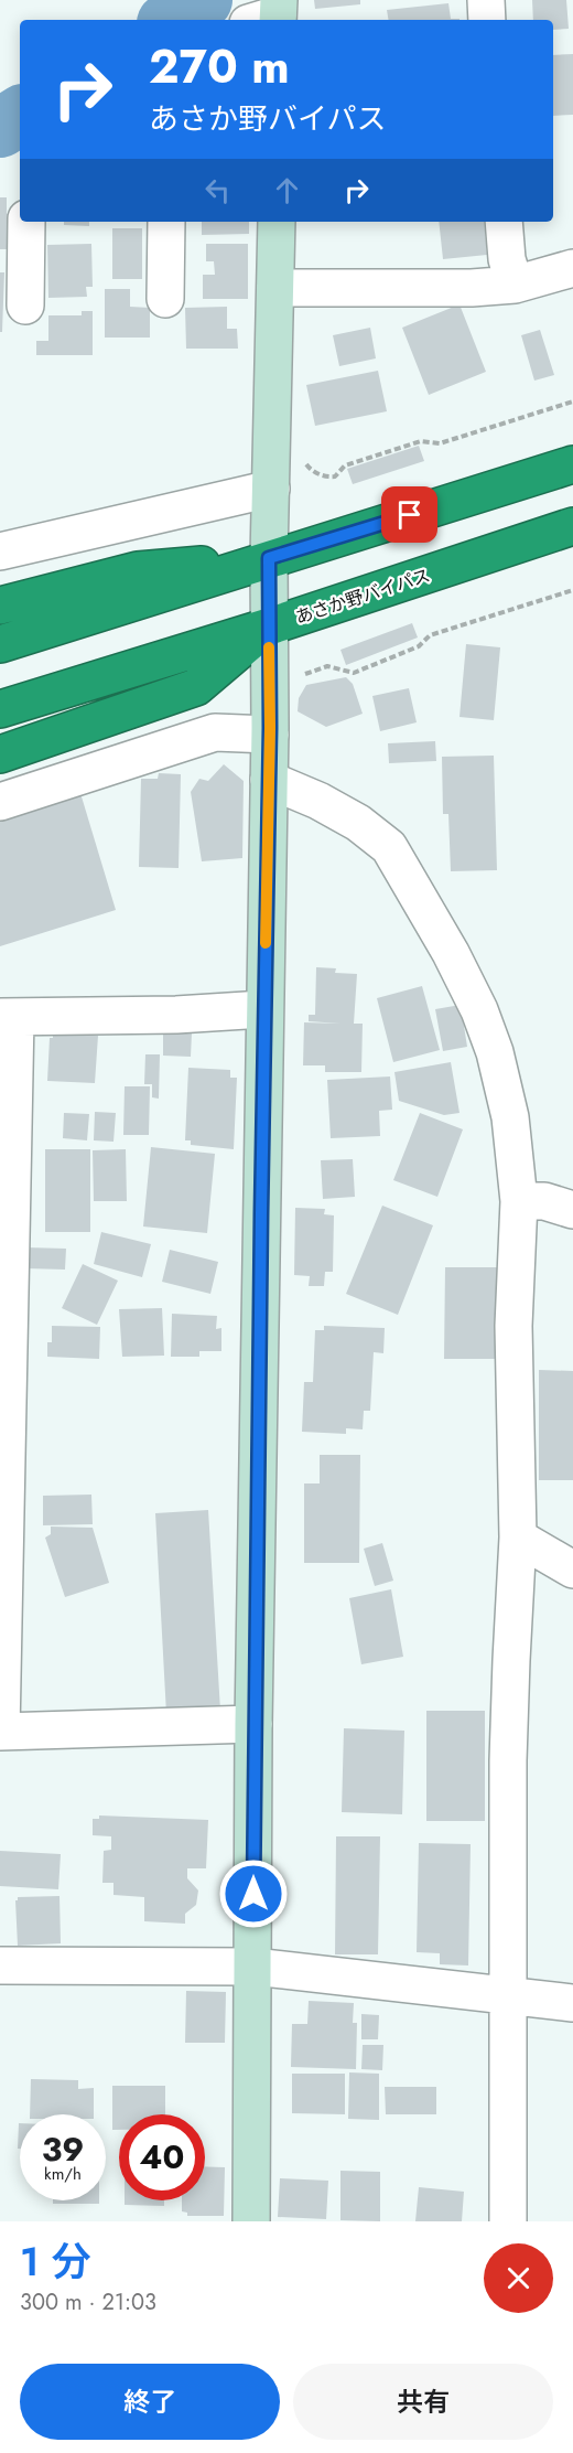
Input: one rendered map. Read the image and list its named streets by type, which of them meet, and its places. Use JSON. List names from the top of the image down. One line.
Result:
{"streets":{"highway":["あさか野バイパス"]},"page":{"turn":["270 m","あさか野バイパス"],"speed":"39 km/h","limit":"40","heading":["1 分","300 m · 21:03"],"buttons":["終了","共有"]}}
